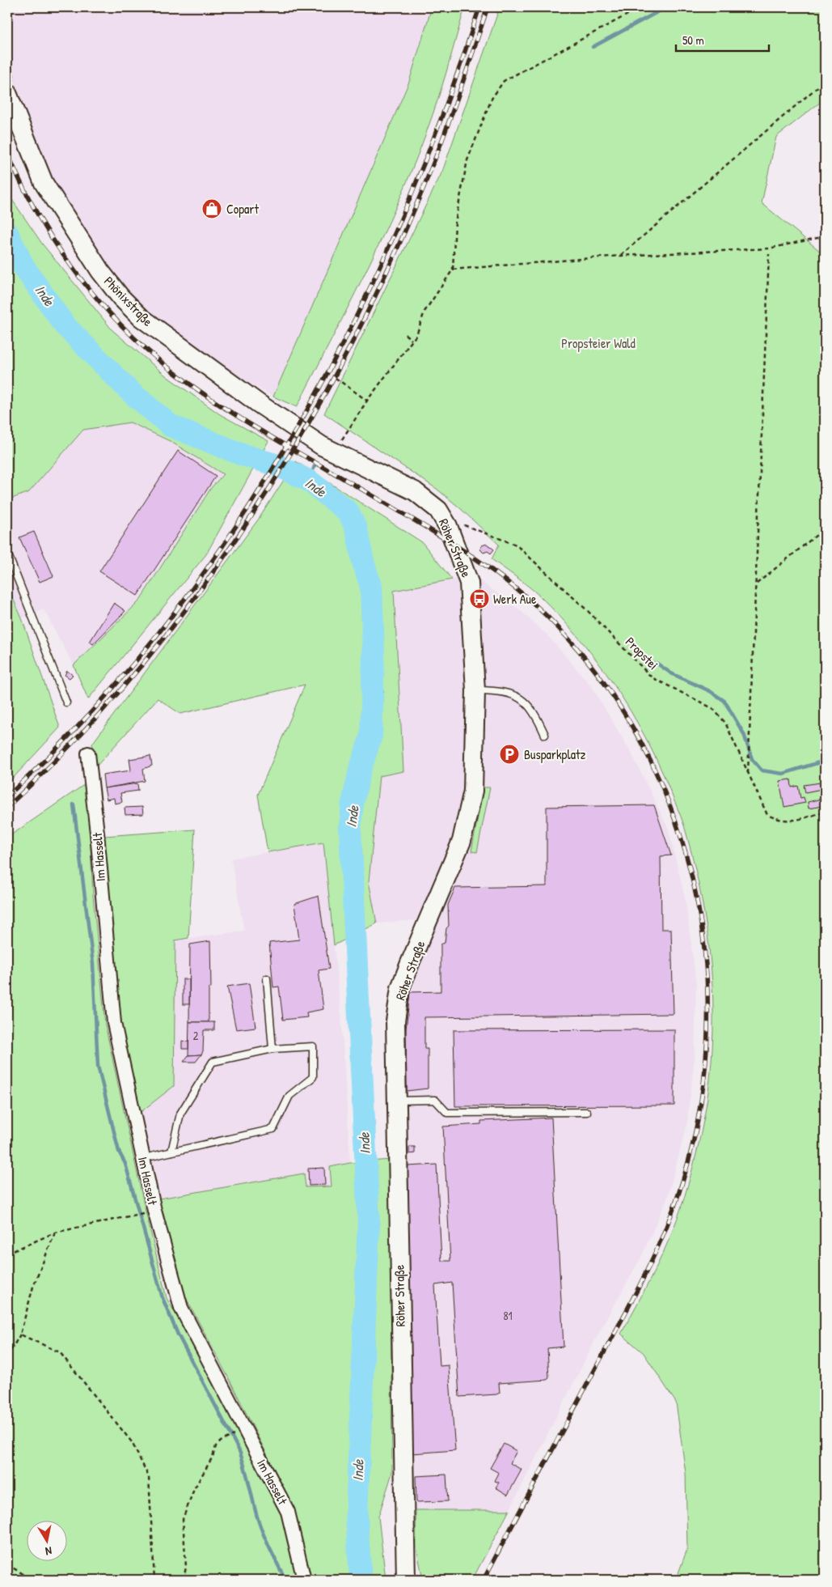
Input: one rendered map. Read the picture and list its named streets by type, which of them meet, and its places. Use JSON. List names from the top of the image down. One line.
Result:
{"streets":{"main road":["Phönixstraße","Röher Straße"],"street":["Im Hasselt"],"path":["Propstei"]},"crossings":[["Phönixstraße","Röher Straße"],["Röher Straße","Propstei"]],"water":["Inde"],"parks":["Propsteier Wald"],"places":{"shop":["Copart"],"bus stop":["Werk Aue"],"parking":["Busparkplatz"]},"house_numbers":["2","81"],"scale_bar":"50 m","north":"bottom"}
